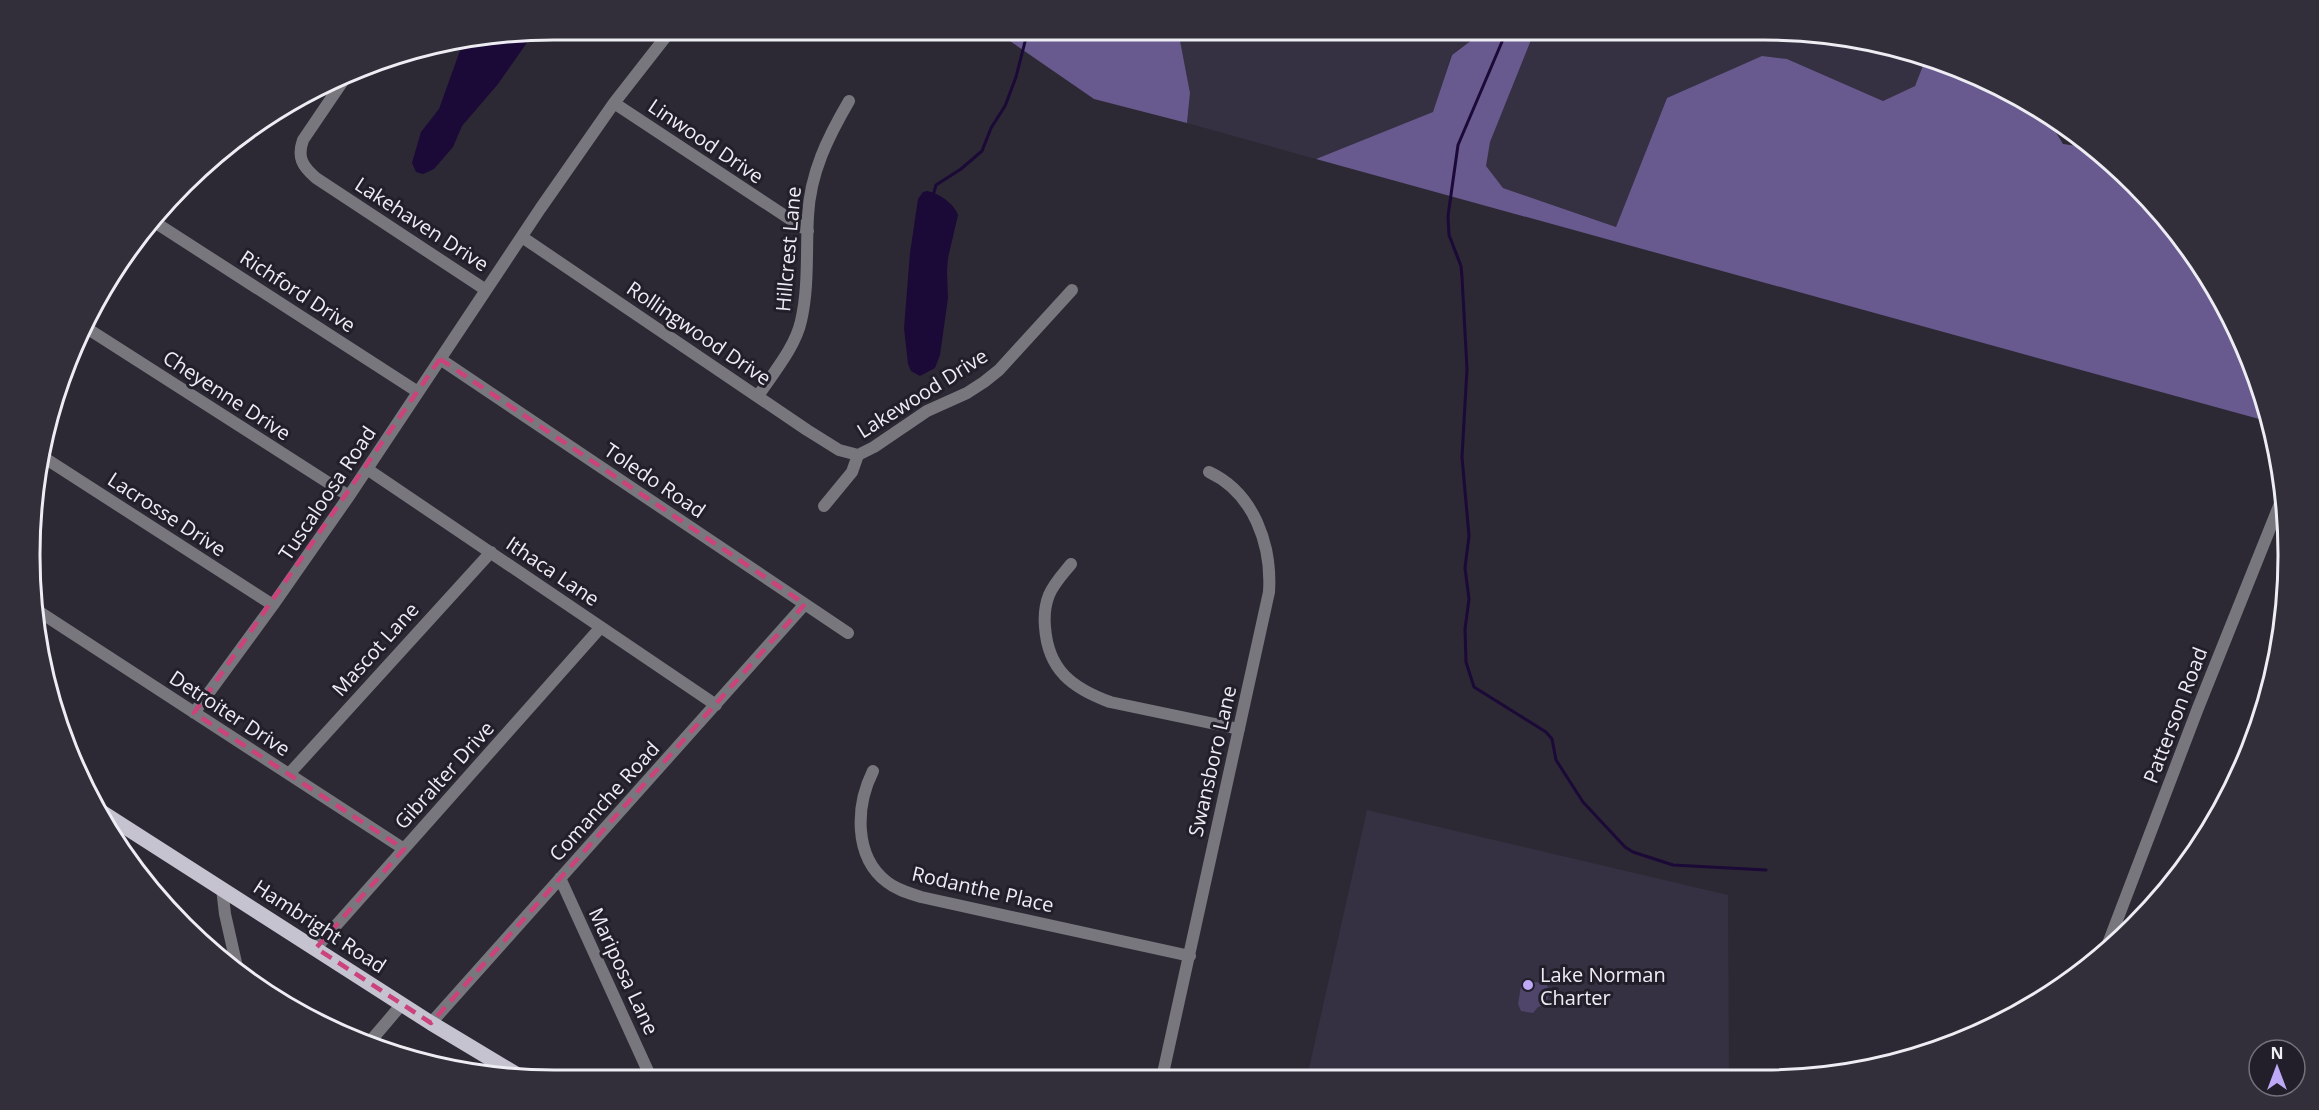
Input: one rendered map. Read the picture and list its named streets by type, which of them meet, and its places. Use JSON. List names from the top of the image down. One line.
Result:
{"streets":{"main road":["Hambright Road"],"street":["Linwood Drive","Lakehaven Drive","Hillcrest Lane","Richford Drive","Rollingwood Drive","Lakewood Drive","Cheyenne Drive","Toledo Road","Tuscaloosa Road","Lacrosse Drive","Ithaca Lane","Mascot Lane","Detroiter Drive","Patterson Road","Swansboro Lane","Gibralter Drive","Comanche Road","Rodanthe Place","Mariposa Lane"]},"crossings":[["Linwood Drive","Lakehaven Drive"],["Linwood Drive","Hillcrest Lane"],["Lakehaven Drive","Rollingwood Drive"],["Lakehaven Drive","Tuscaloosa Road"],["Hillcrest Lane","Rollingwood Drive"],["Richford Drive","Tuscaloosa Road"],["Rollingwood Drive","Lakewood Drive"],["Cheyenne Drive","Tuscaloosa Road"],["Toledo Road","Tuscaloosa Road"],["Toledo Road","Comanche Road"],["Tuscaloosa Road","Lacrosse Drive"],["Tuscaloosa Road","Ithaca Lane"],["Tuscaloosa Road","Detroiter Drive"],["Ithaca Lane","Mascot Lane"],["Ithaca Lane","Gibralter Drive"],["Ithaca Lane","Comanche Road"],["Mascot Lane","Detroiter Drive"],["Detroiter Drive","Gibralter Drive"],["Swansboro Lane","Rodanthe Place"],["Gibralter Drive","Hambright Road"],["Comanche Road","Hambright Road"],["Comanche Road","Mariposa Lane"]],"places":["Lake Norman Charter"],"north":"top"}
